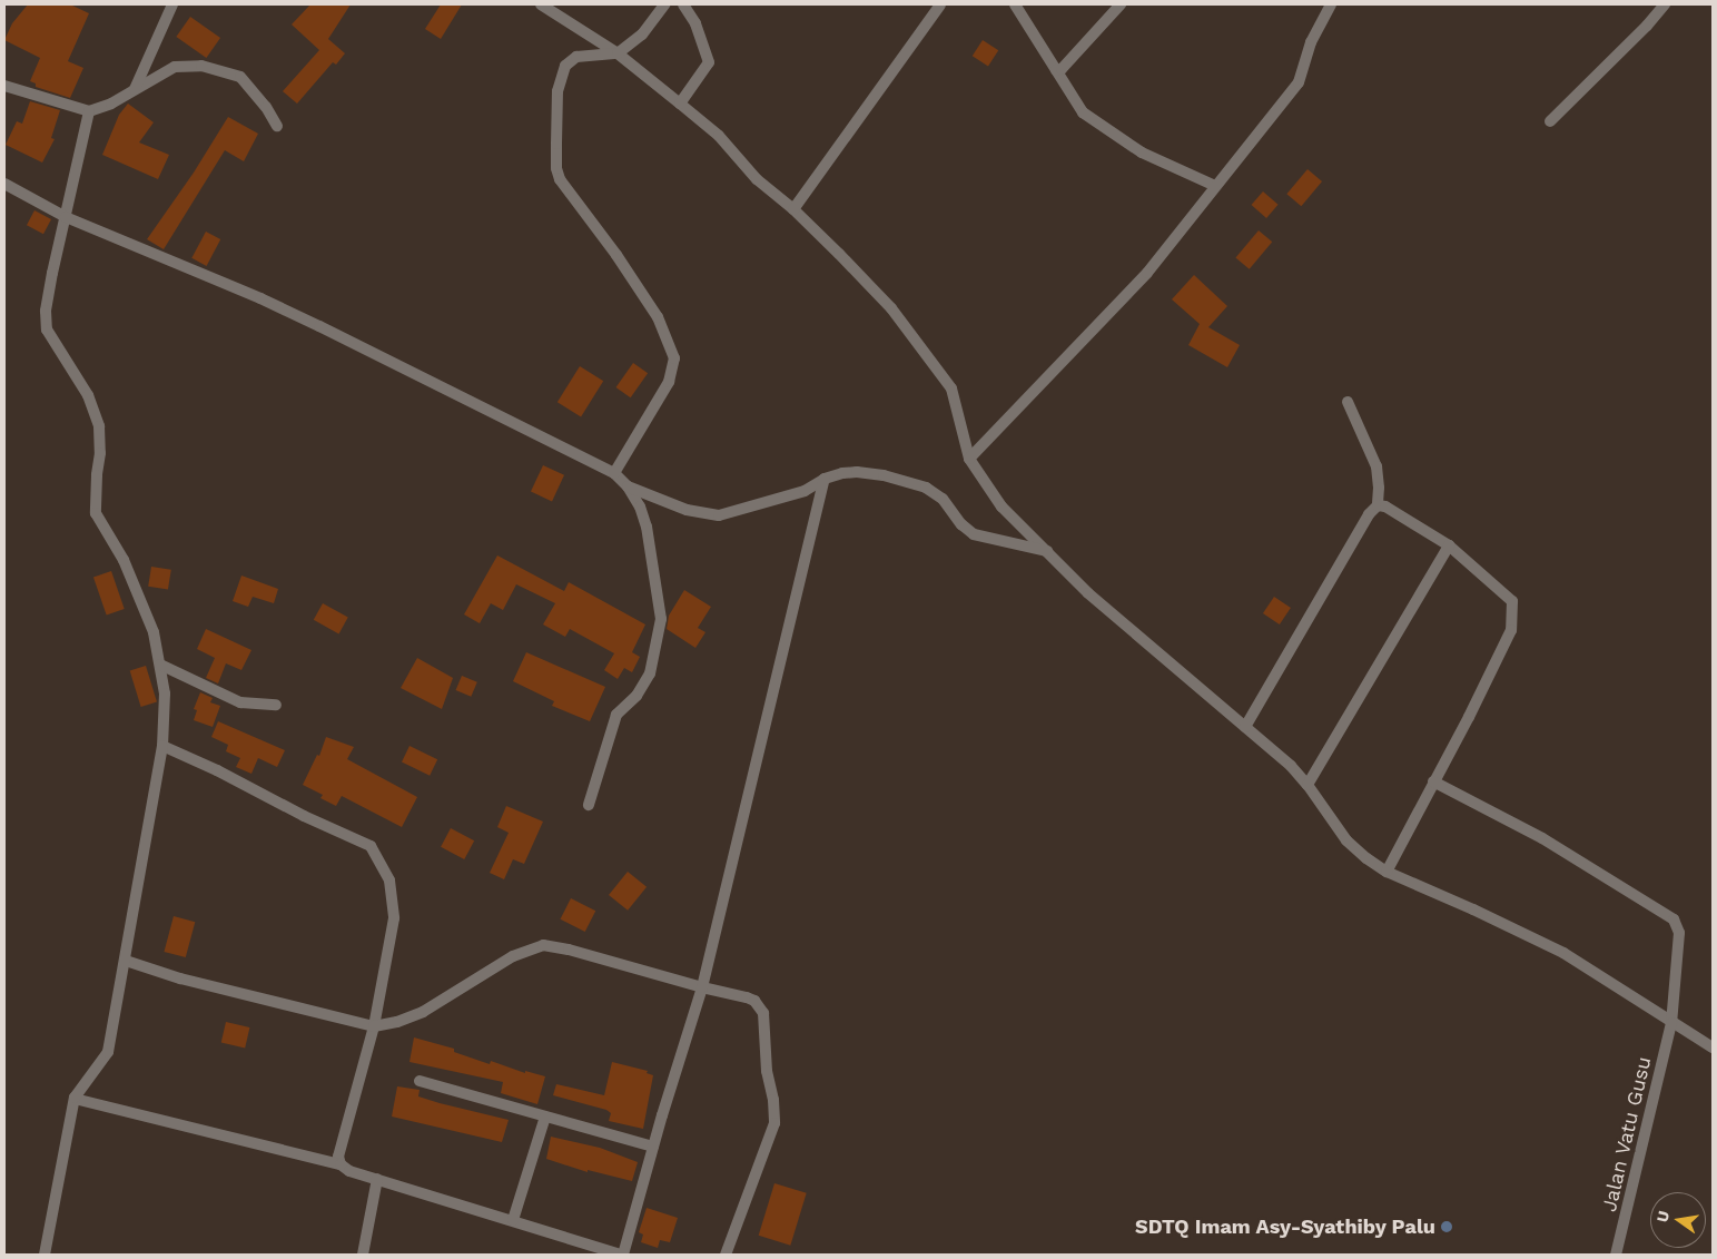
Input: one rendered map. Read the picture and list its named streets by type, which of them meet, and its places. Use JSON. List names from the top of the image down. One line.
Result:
{"streets":{"street":["Jalan Vatu Gusu"]},"places":["SDTQ Imam Asy-Syathiby Palu"],"north":"left"}
